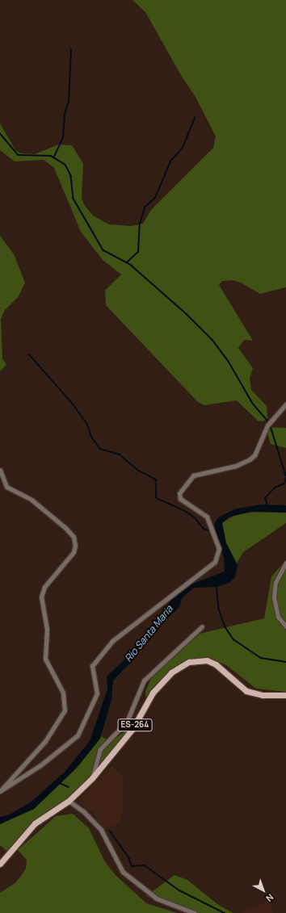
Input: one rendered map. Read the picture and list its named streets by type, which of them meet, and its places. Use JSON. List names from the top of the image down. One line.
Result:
{"streets":{"main road":["ES-264"]},"water":["Rio Santa Maria"],"north":"bottom right"}
